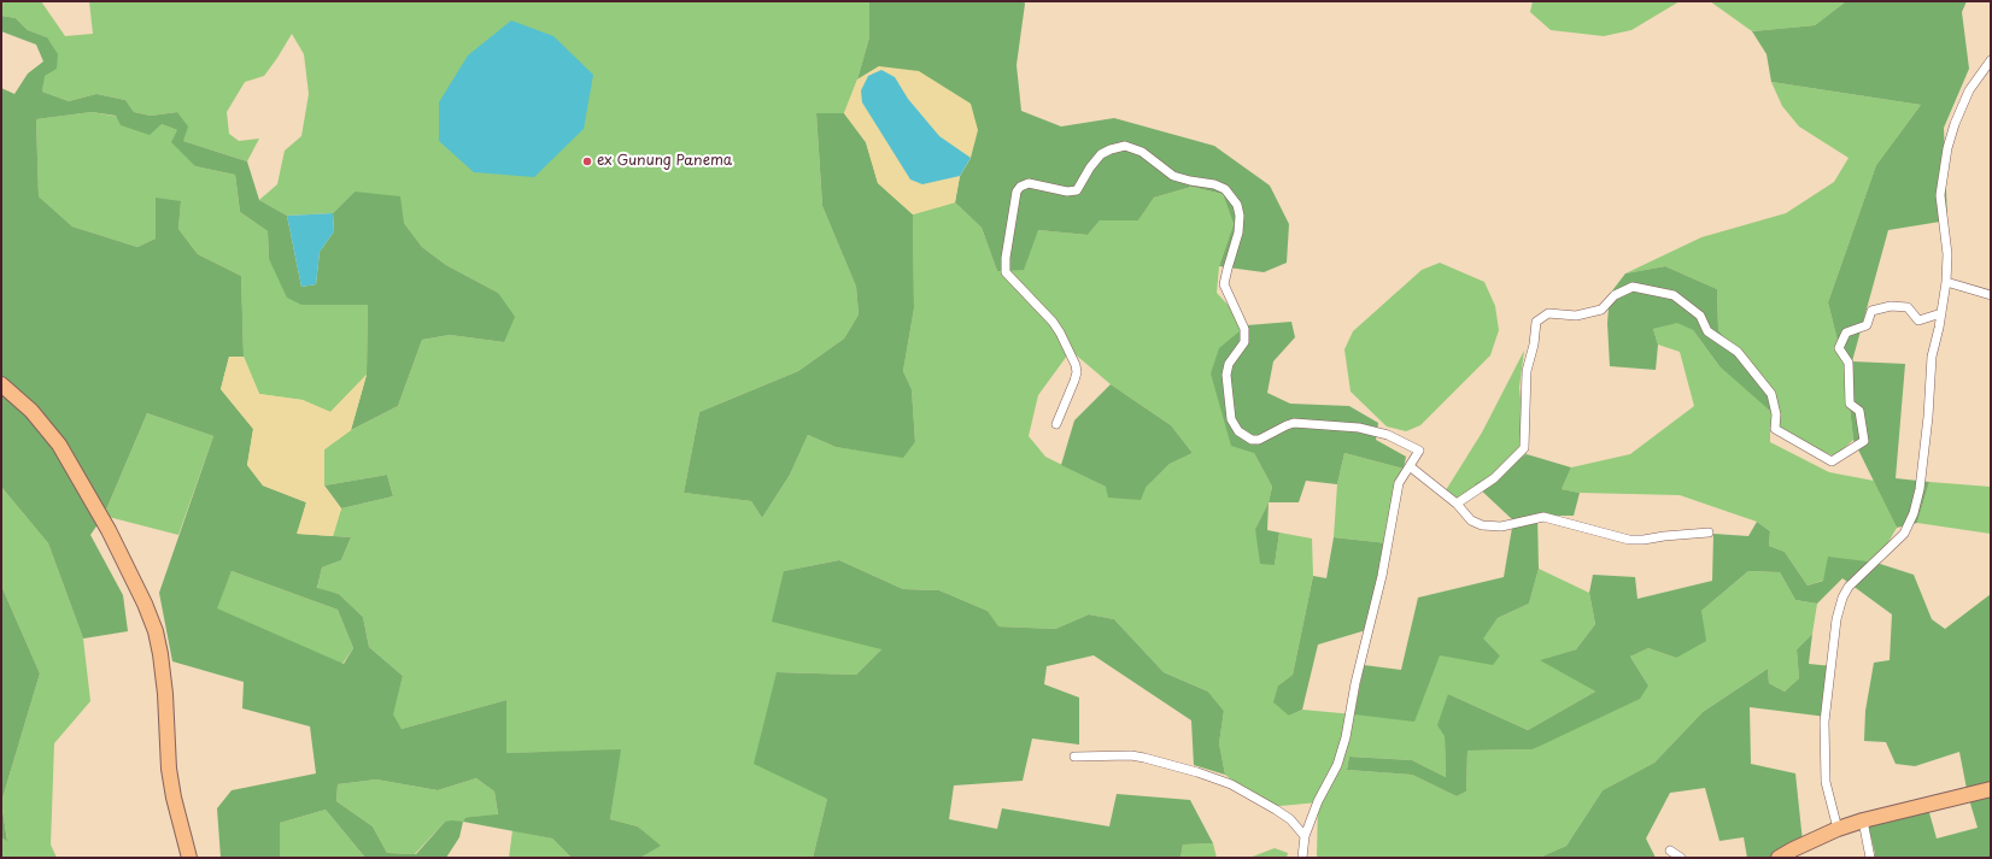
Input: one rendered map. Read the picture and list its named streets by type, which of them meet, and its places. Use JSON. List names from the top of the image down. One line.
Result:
{"places":["ex Gunung Panema"]}
